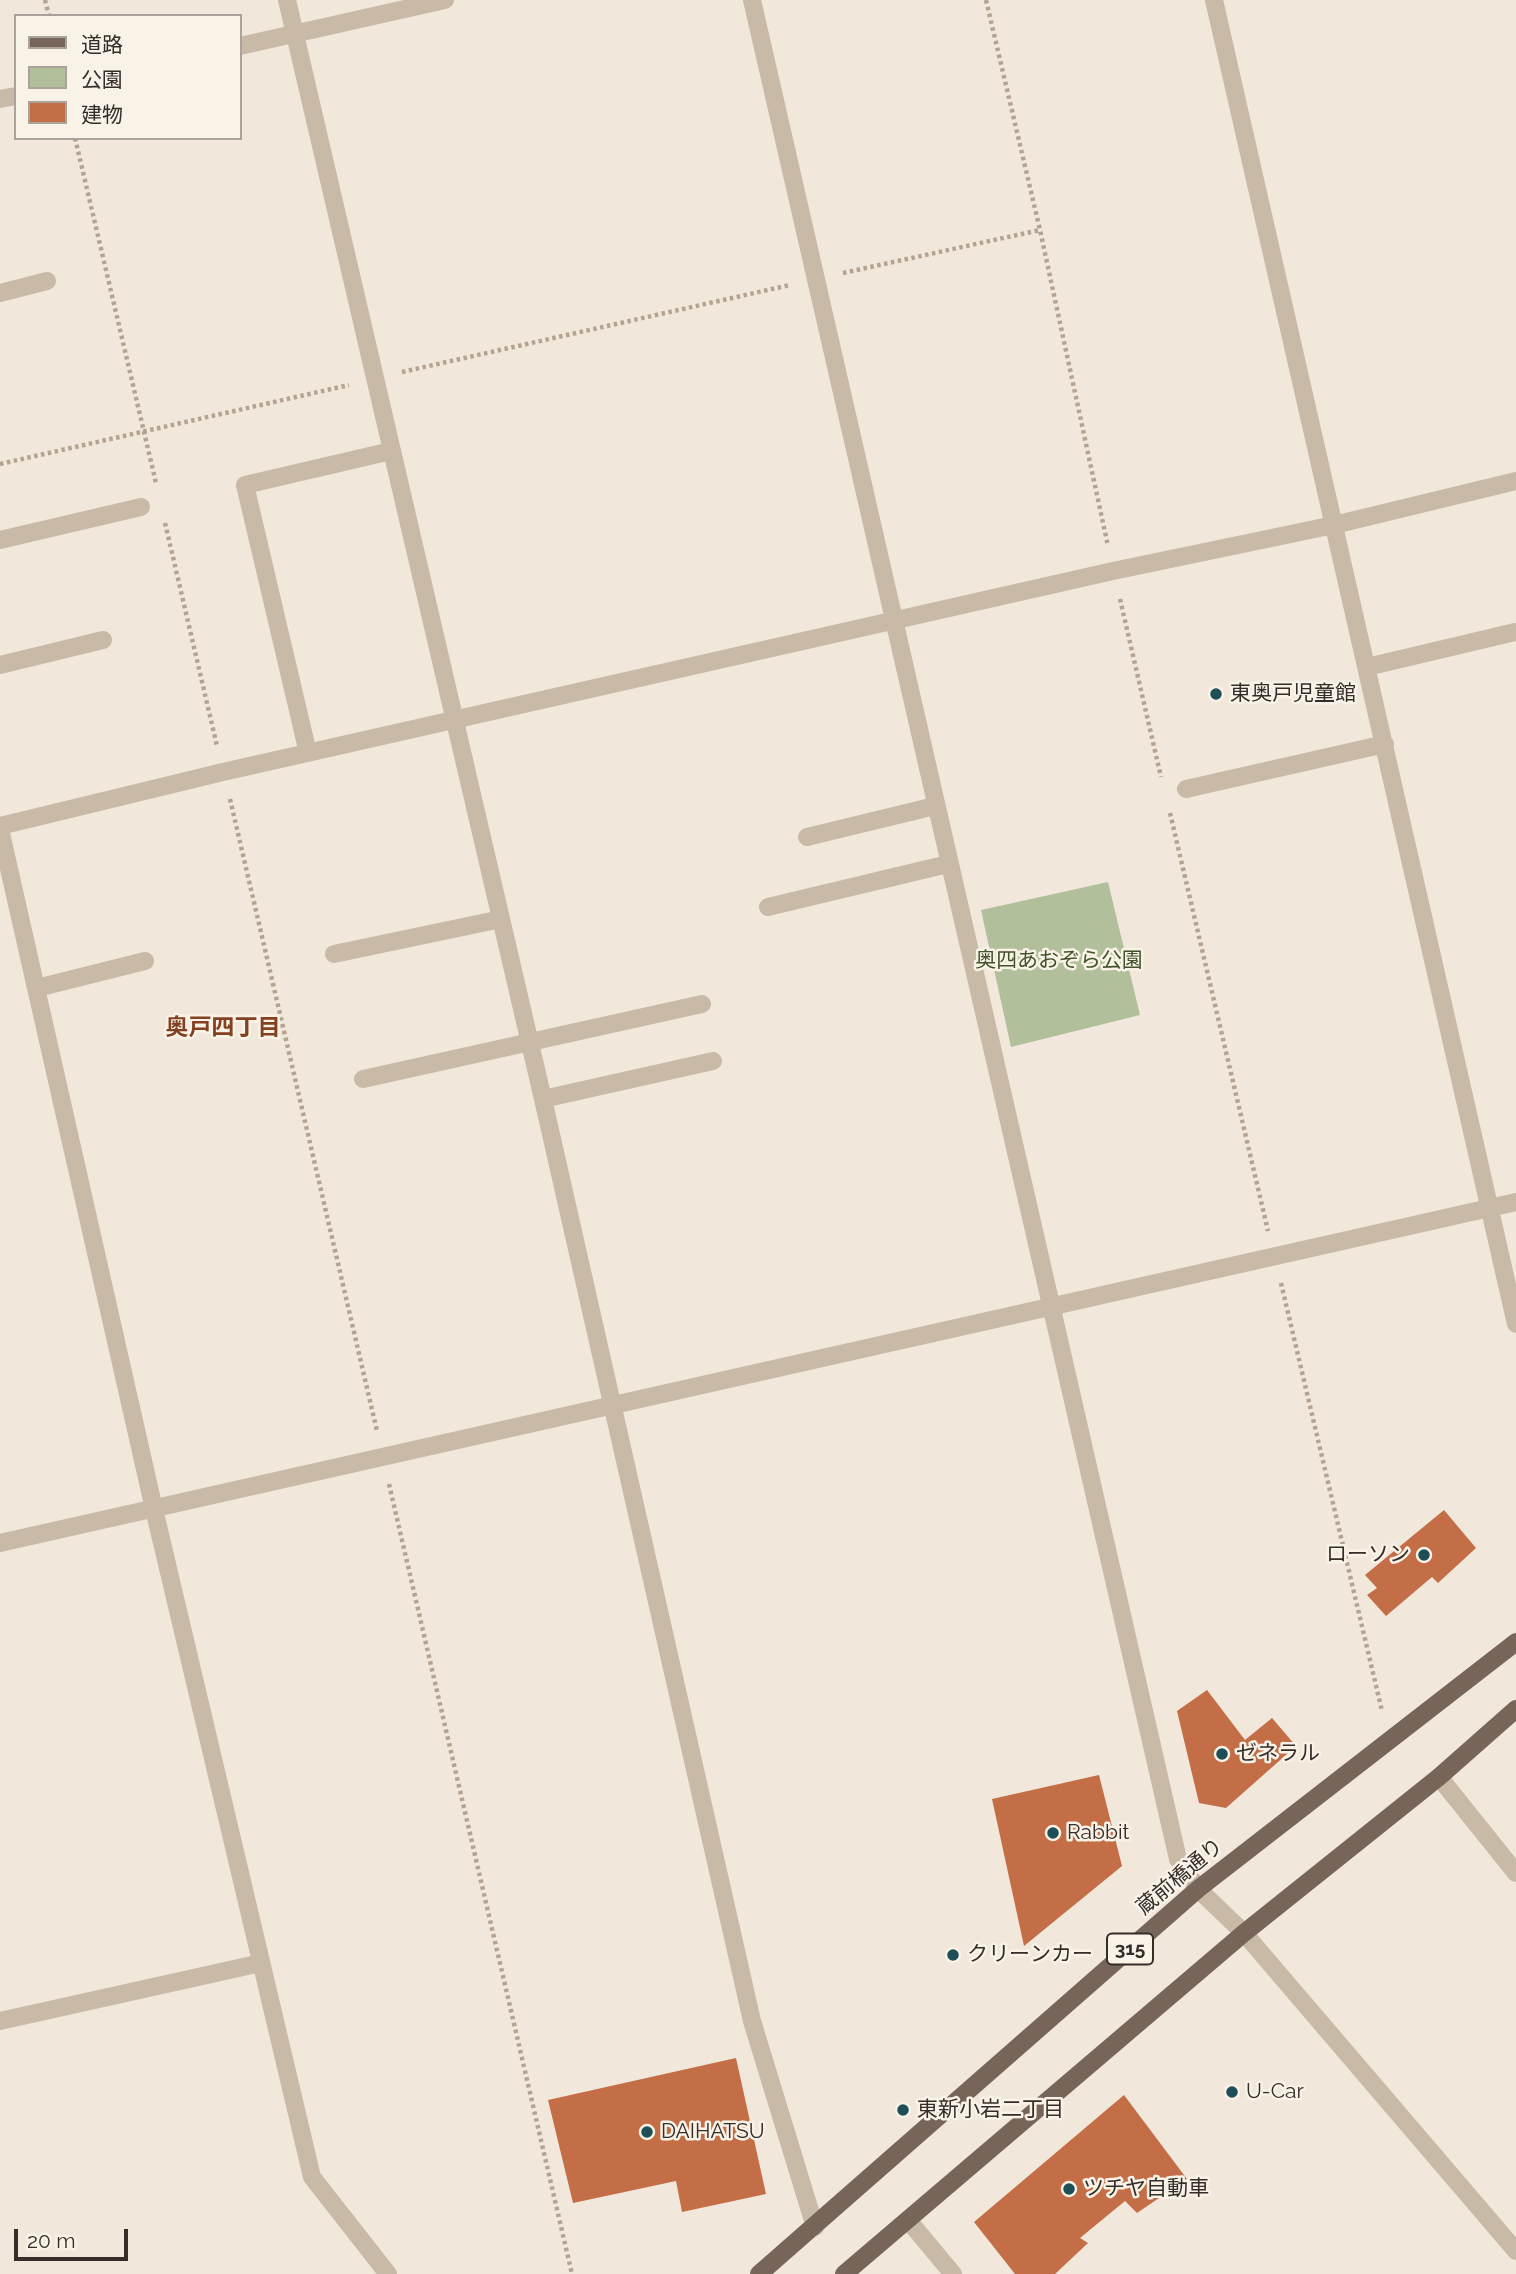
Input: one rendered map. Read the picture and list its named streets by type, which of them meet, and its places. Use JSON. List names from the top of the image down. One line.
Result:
{"streets":{"main road":["蔵前橋通り","315"]},"districts":["奥戸四丁目"],"parks":["奥四あおぞら公園"],"places":["東奥戸児童館","ローソン","ゼネラル","Rabbit","クリーンカー","U-Car","東新小岩二丁目","DAIHATSU","ツチヤ自動車"],"legend":["道路","公園","建物"],"scale_bar":"20 m"}
